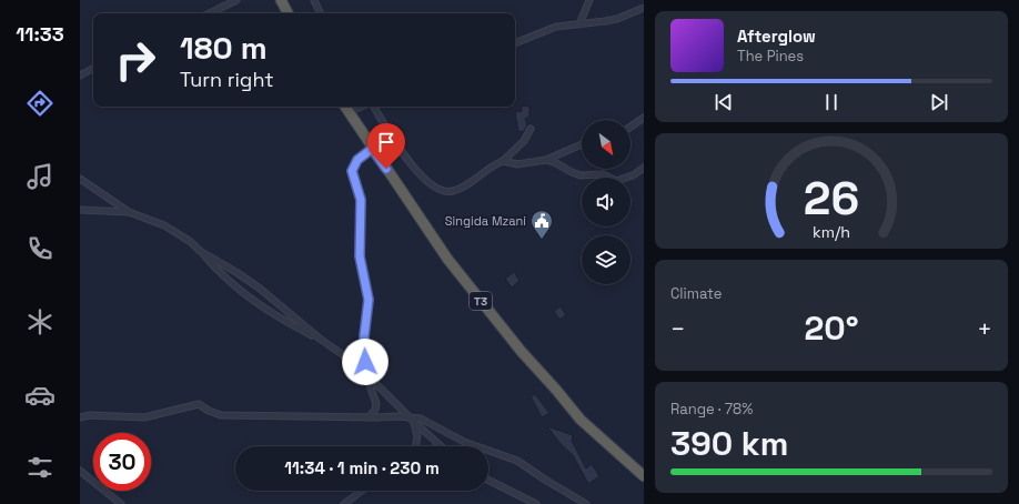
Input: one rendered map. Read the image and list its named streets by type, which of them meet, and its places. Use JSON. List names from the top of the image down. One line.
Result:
{"streets":{"highway":["T3"]},"places":{"public building":["Singida Mzani"]},"north":"bottom right","page":{"tabs":"11:33","turn":["180 m","Turn right"],"song":["Afterglow","The Pines"],"tile":["Climate",["Range · 78%","390 km"]],"heat":["−","20°","+"],"limit":"30","trip":"11:34 · 1 min · 230 m","gauge":["26","km/h"]}}
